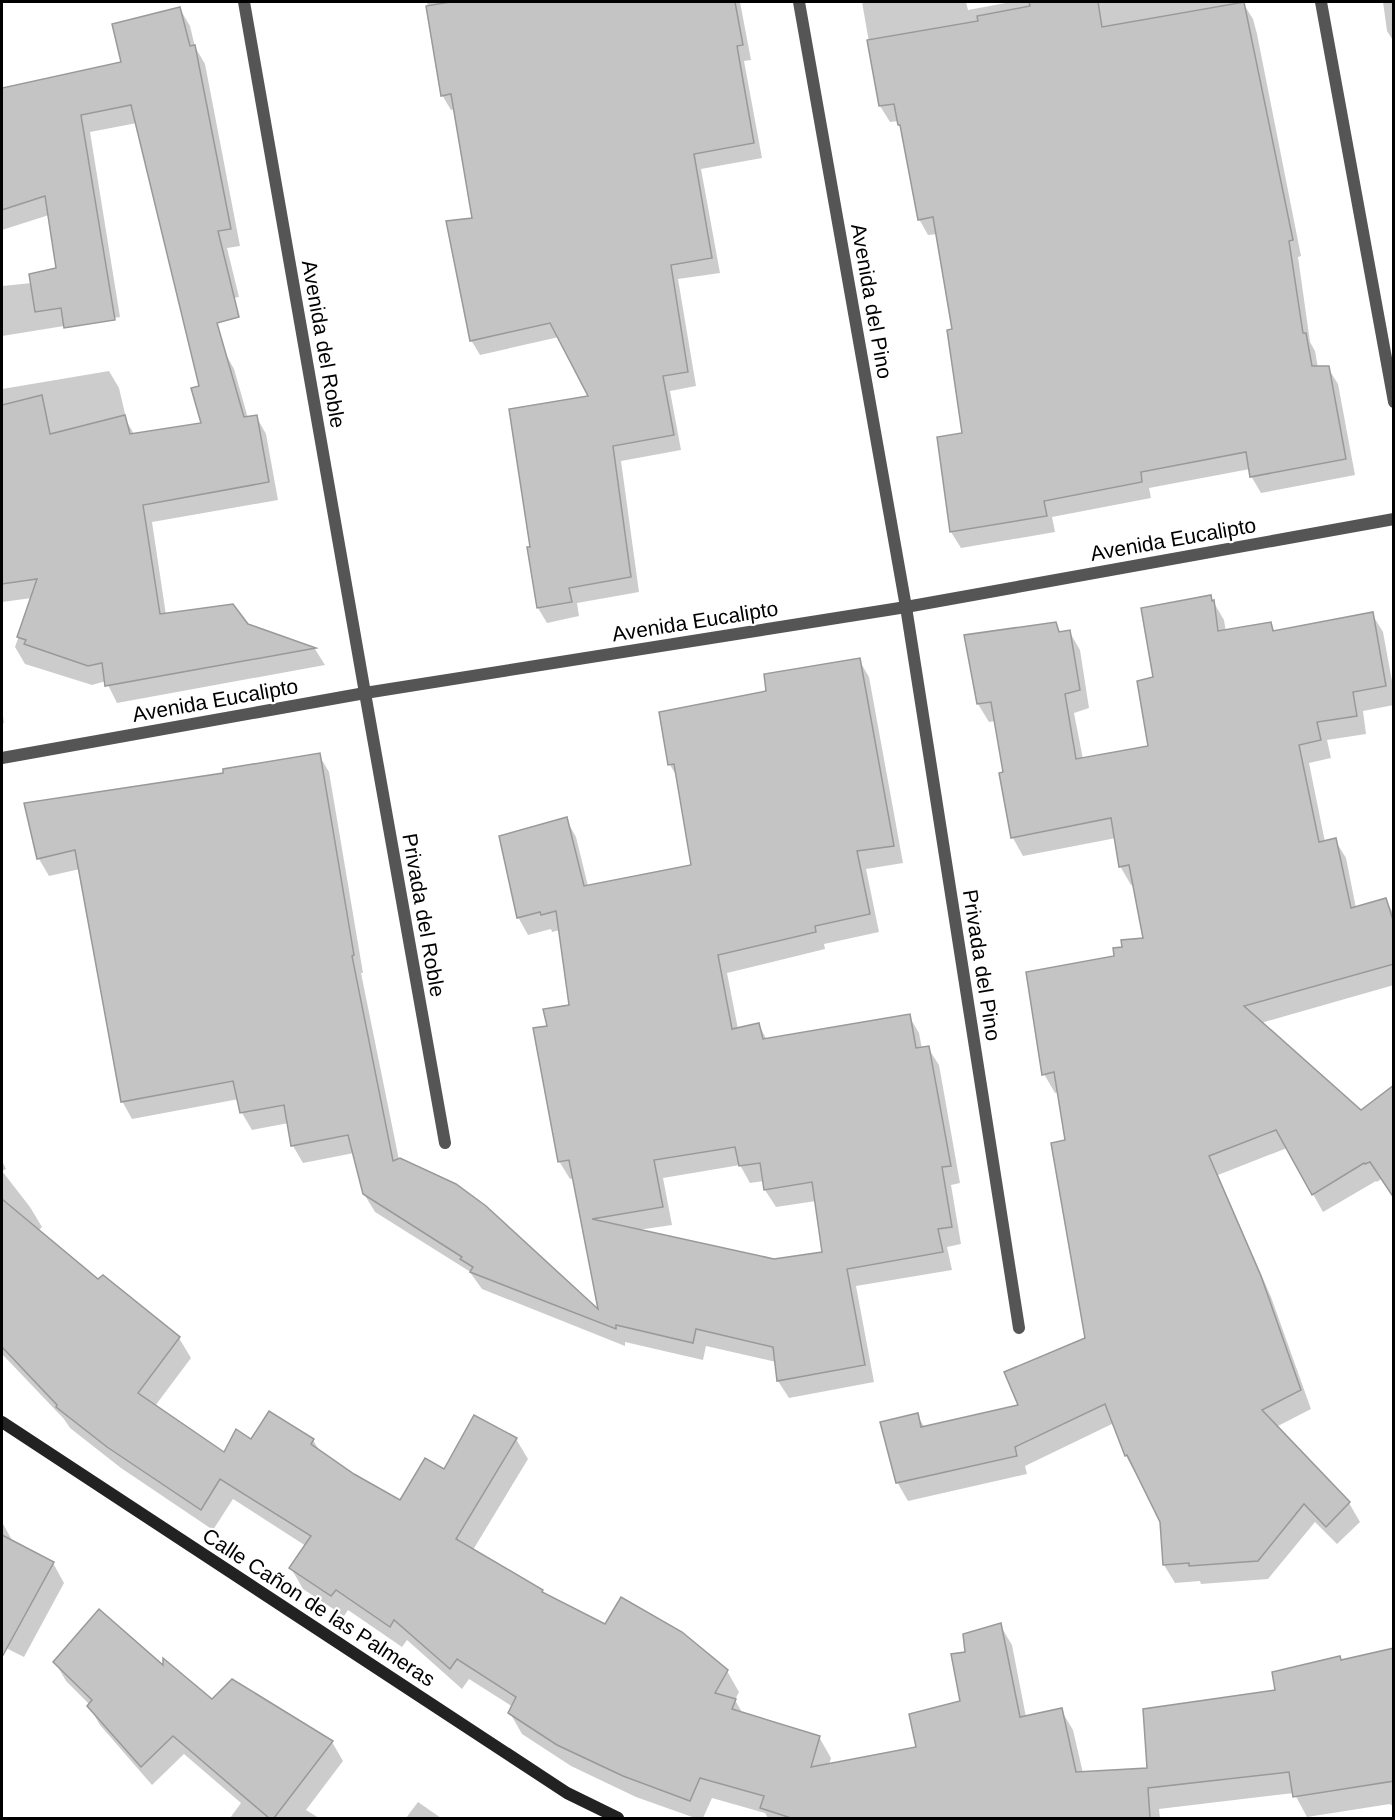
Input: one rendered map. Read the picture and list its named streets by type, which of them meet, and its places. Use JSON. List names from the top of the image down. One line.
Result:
{"streets":{"main road":["Calle Cañon de las Palmeras"],"street":["Avenida del Pino","Avenida del Roble","Avenida Eucalipto","Privada del Roble","Privada del Pino"]},"crossings":[["Avenida del Pino","Avenida Eucalipto"],["Avenida del Pino","Privada del Pino"],["Avenida del Roble","Avenida Eucalipto"],["Avenida del Roble","Privada del Roble"],["Avenida Eucalipto","Privada del Roble"],["Avenida Eucalipto","Privada del Pino"]]}
